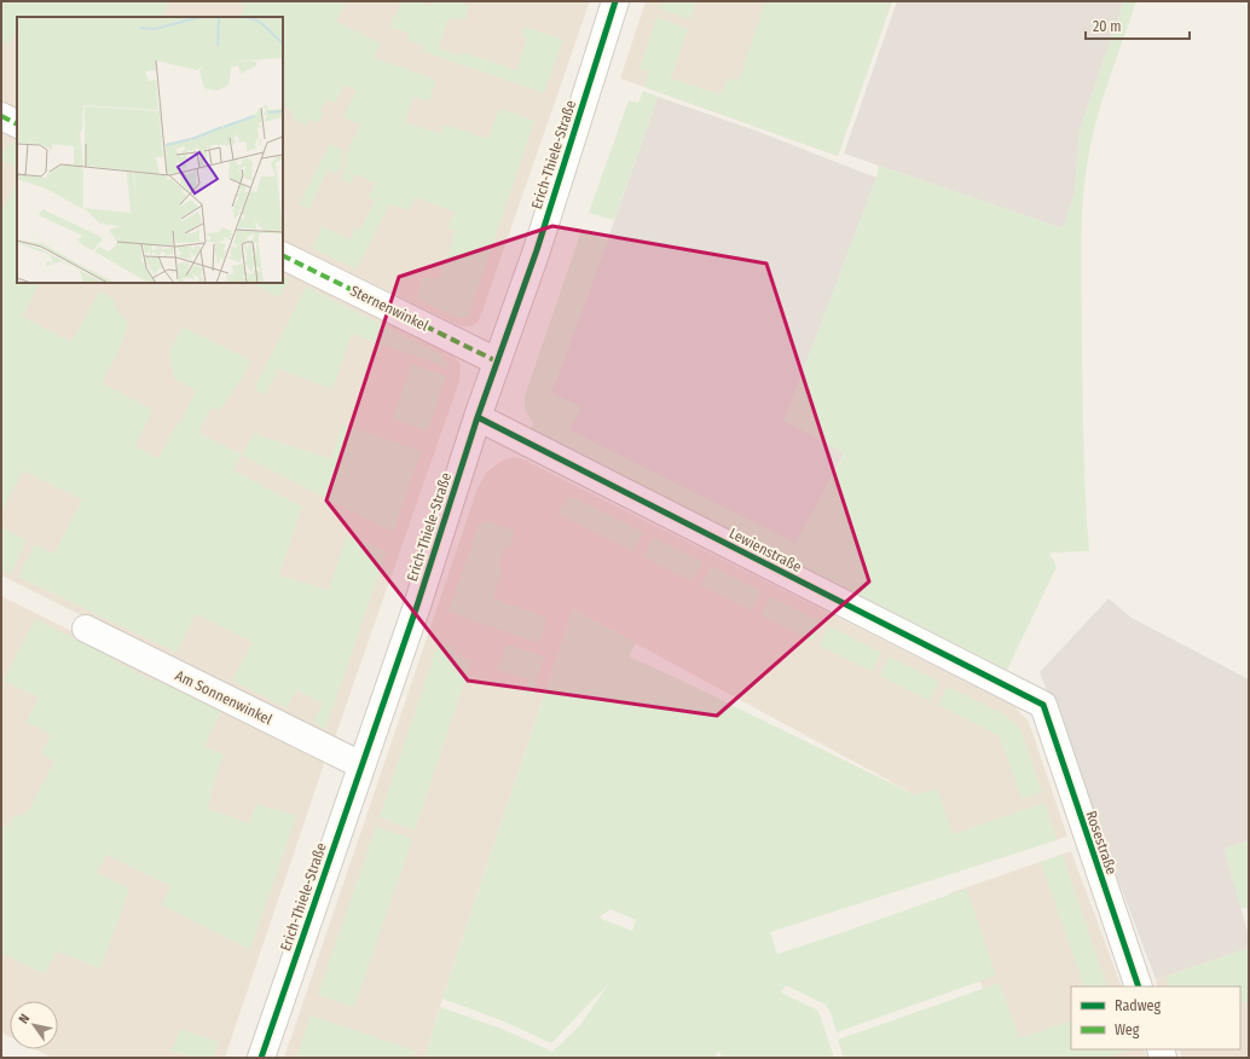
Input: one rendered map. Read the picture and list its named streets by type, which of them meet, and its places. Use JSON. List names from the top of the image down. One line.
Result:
{"streets":{"street":["Erich-Thiele-Straße","Sternenwinkel","Lewienstraße","Am Sonnenwinkel","Rosestraße"]},"crossings":[["Erich-Thiele-Straße","Sternenwinkel"],["Erich-Thiele-Straße","Lewienstraße"],["Erich-Thiele-Straße","Am Sonnenwinkel"],["Lewienstraße","Rosestraße"]],"legend":["Radweg","Weg"],"scale_bar":"20 m","north":"top left"}
